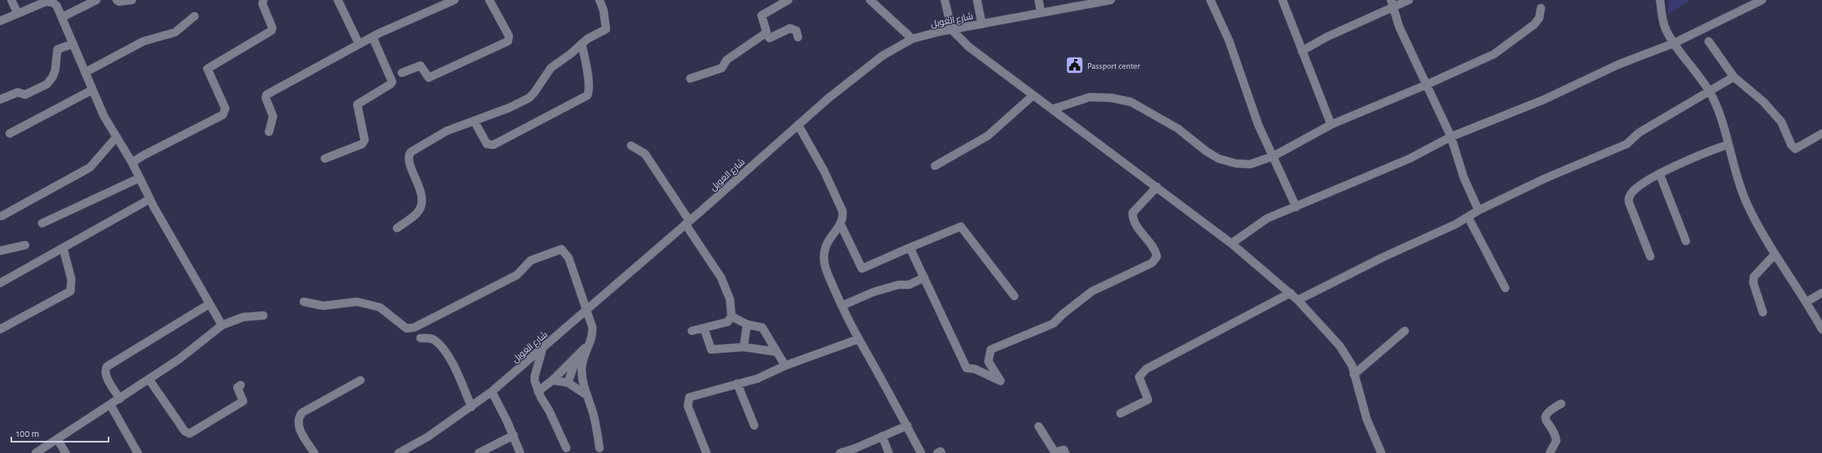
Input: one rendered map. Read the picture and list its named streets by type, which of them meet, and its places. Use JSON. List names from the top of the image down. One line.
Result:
{"streets":{"street":["شارع الغويل"]},"places":{"public building":["Passport center"]},"scale_bar":"100 m"}
